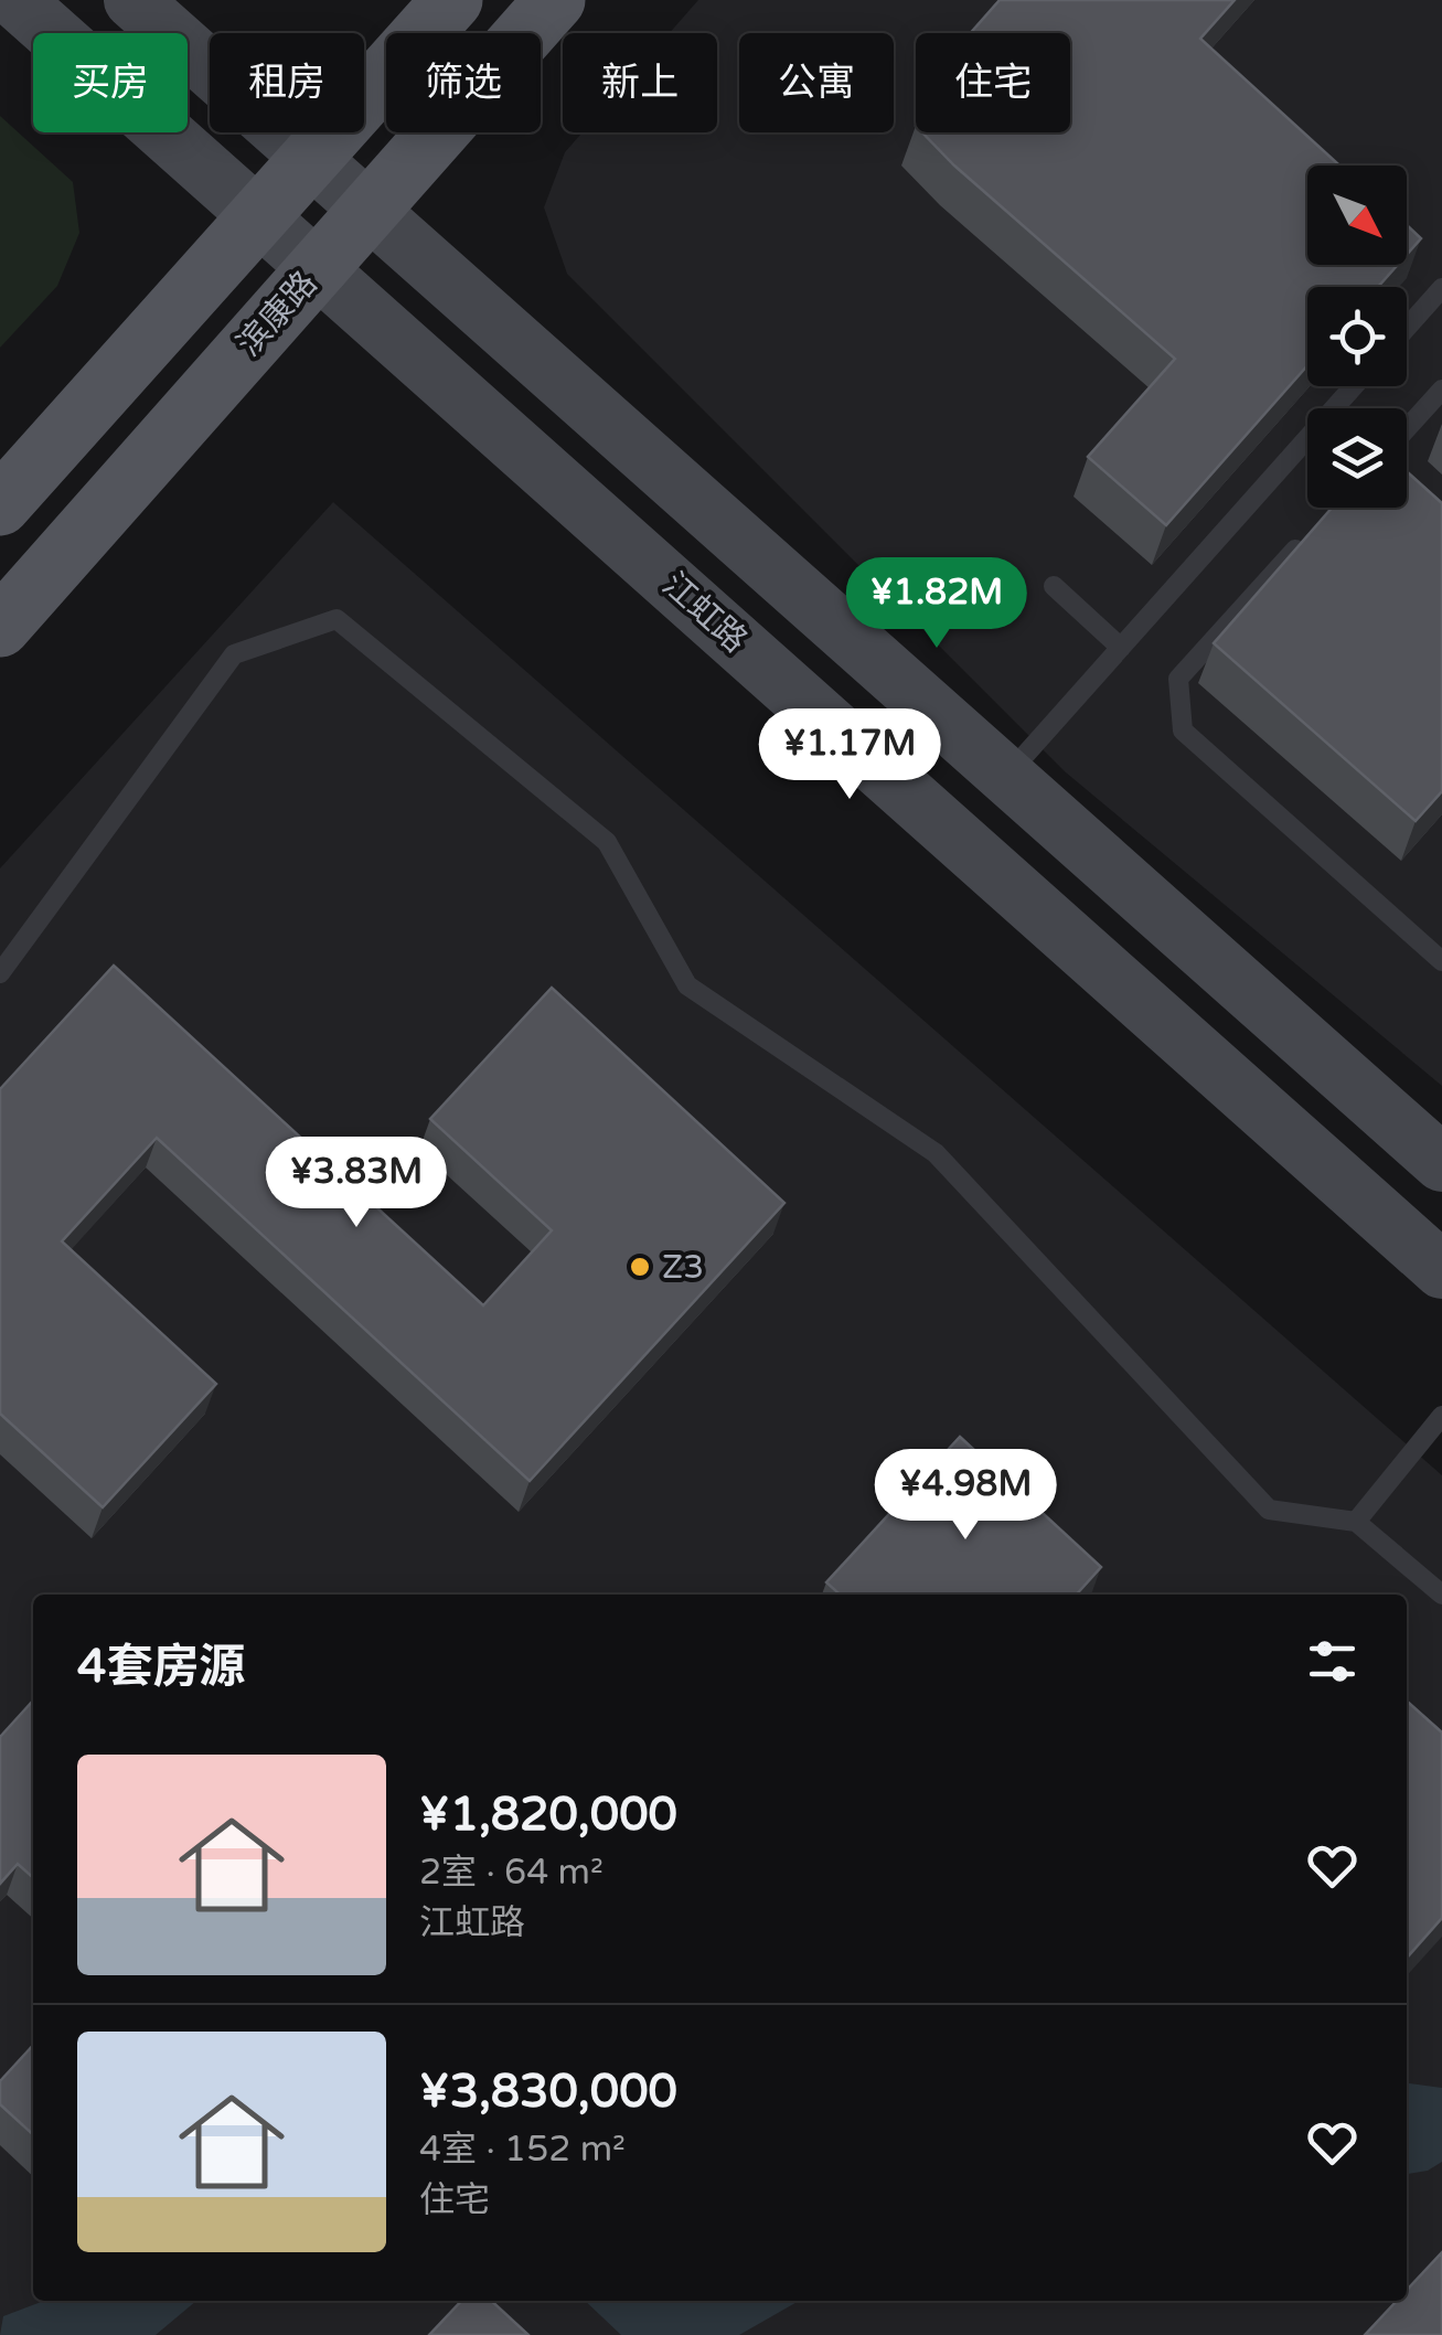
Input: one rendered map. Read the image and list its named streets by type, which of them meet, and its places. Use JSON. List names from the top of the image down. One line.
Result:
{"streets":{"main road":["滨康路","江虹路"]},"crossings":[["滨康路","江虹路"]],"places":["Z3"],"north":"bottom right","page":{"chip":["买房","租房","筛选","新上","公寓","住宅"],"price":["¥1.82M","¥1.17M","¥3.83M","¥4.98M"],"heading":"4套房源","list":[{"name":"¥1,820,000","note":"2室 · 64 m² · 江虹路"},{"name":"¥3,830,000","note":"4室 · 152 m² · 住宅"}]}}
